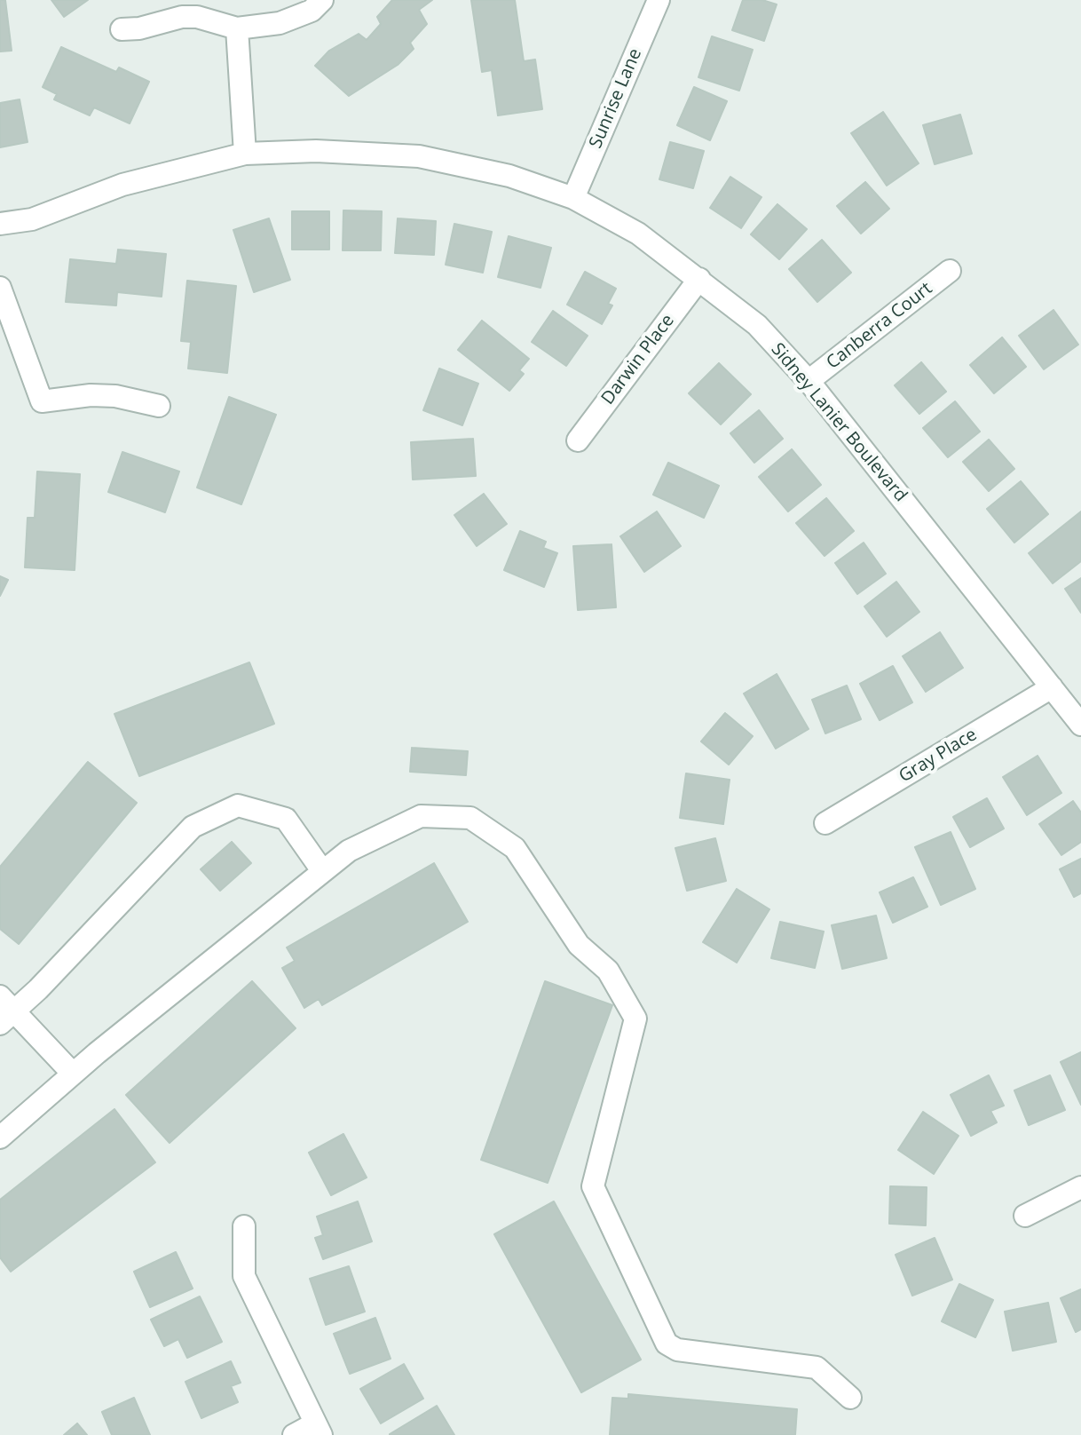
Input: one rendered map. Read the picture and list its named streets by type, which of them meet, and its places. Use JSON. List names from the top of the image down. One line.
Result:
{"streets":{"street":["Sunrise Lane","Canberra Court","Darwin Place","Sidney Lanier Boulevard","Gray Place"]},"crossings":[["Sunrise Lane","Sidney Lanier Boulevard"],["Canberra Court","Sidney Lanier Boulevard"],["Darwin Place","Sidney Lanier Boulevard"],["Sidney Lanier Boulevard","Gray Place"]]}
